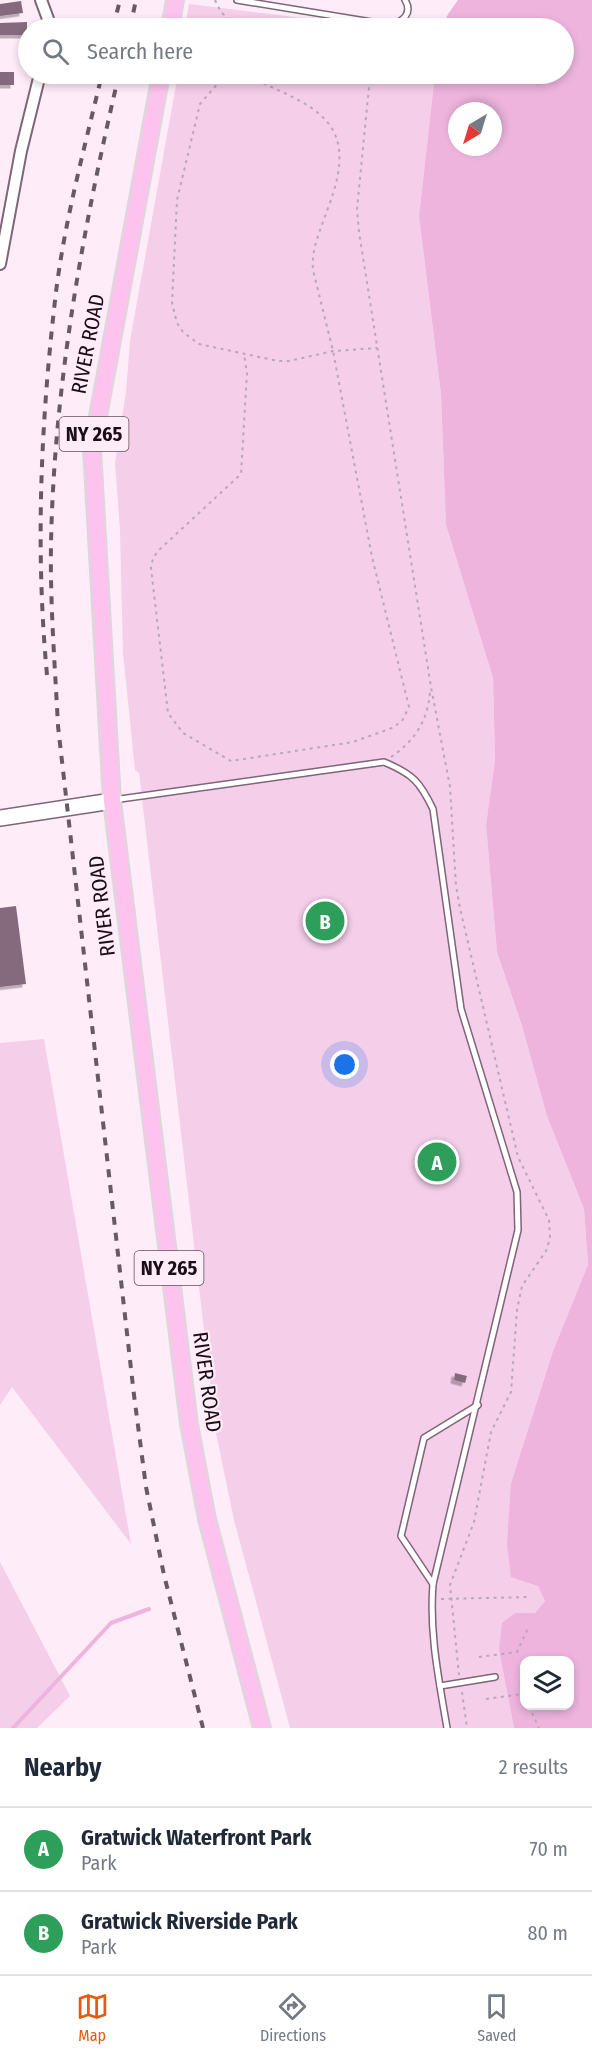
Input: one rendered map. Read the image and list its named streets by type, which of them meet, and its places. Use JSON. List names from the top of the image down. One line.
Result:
{"streets":{"main road":["RIVER ROAD","NY 265"]},"north":"bottom left","page":{"search":"Search here","pins":["B","A"],"heading":["Nearby","2 results"],"list":[{"mark":"A","name":"Gratwick Waterfront Park","note":"Park","value":"70 m"},{"mark":"B","name":"Gratwick Riverside Park","note":"Park","value":"80 m"}],"nav":["Map","Directions","Saved"]}}
